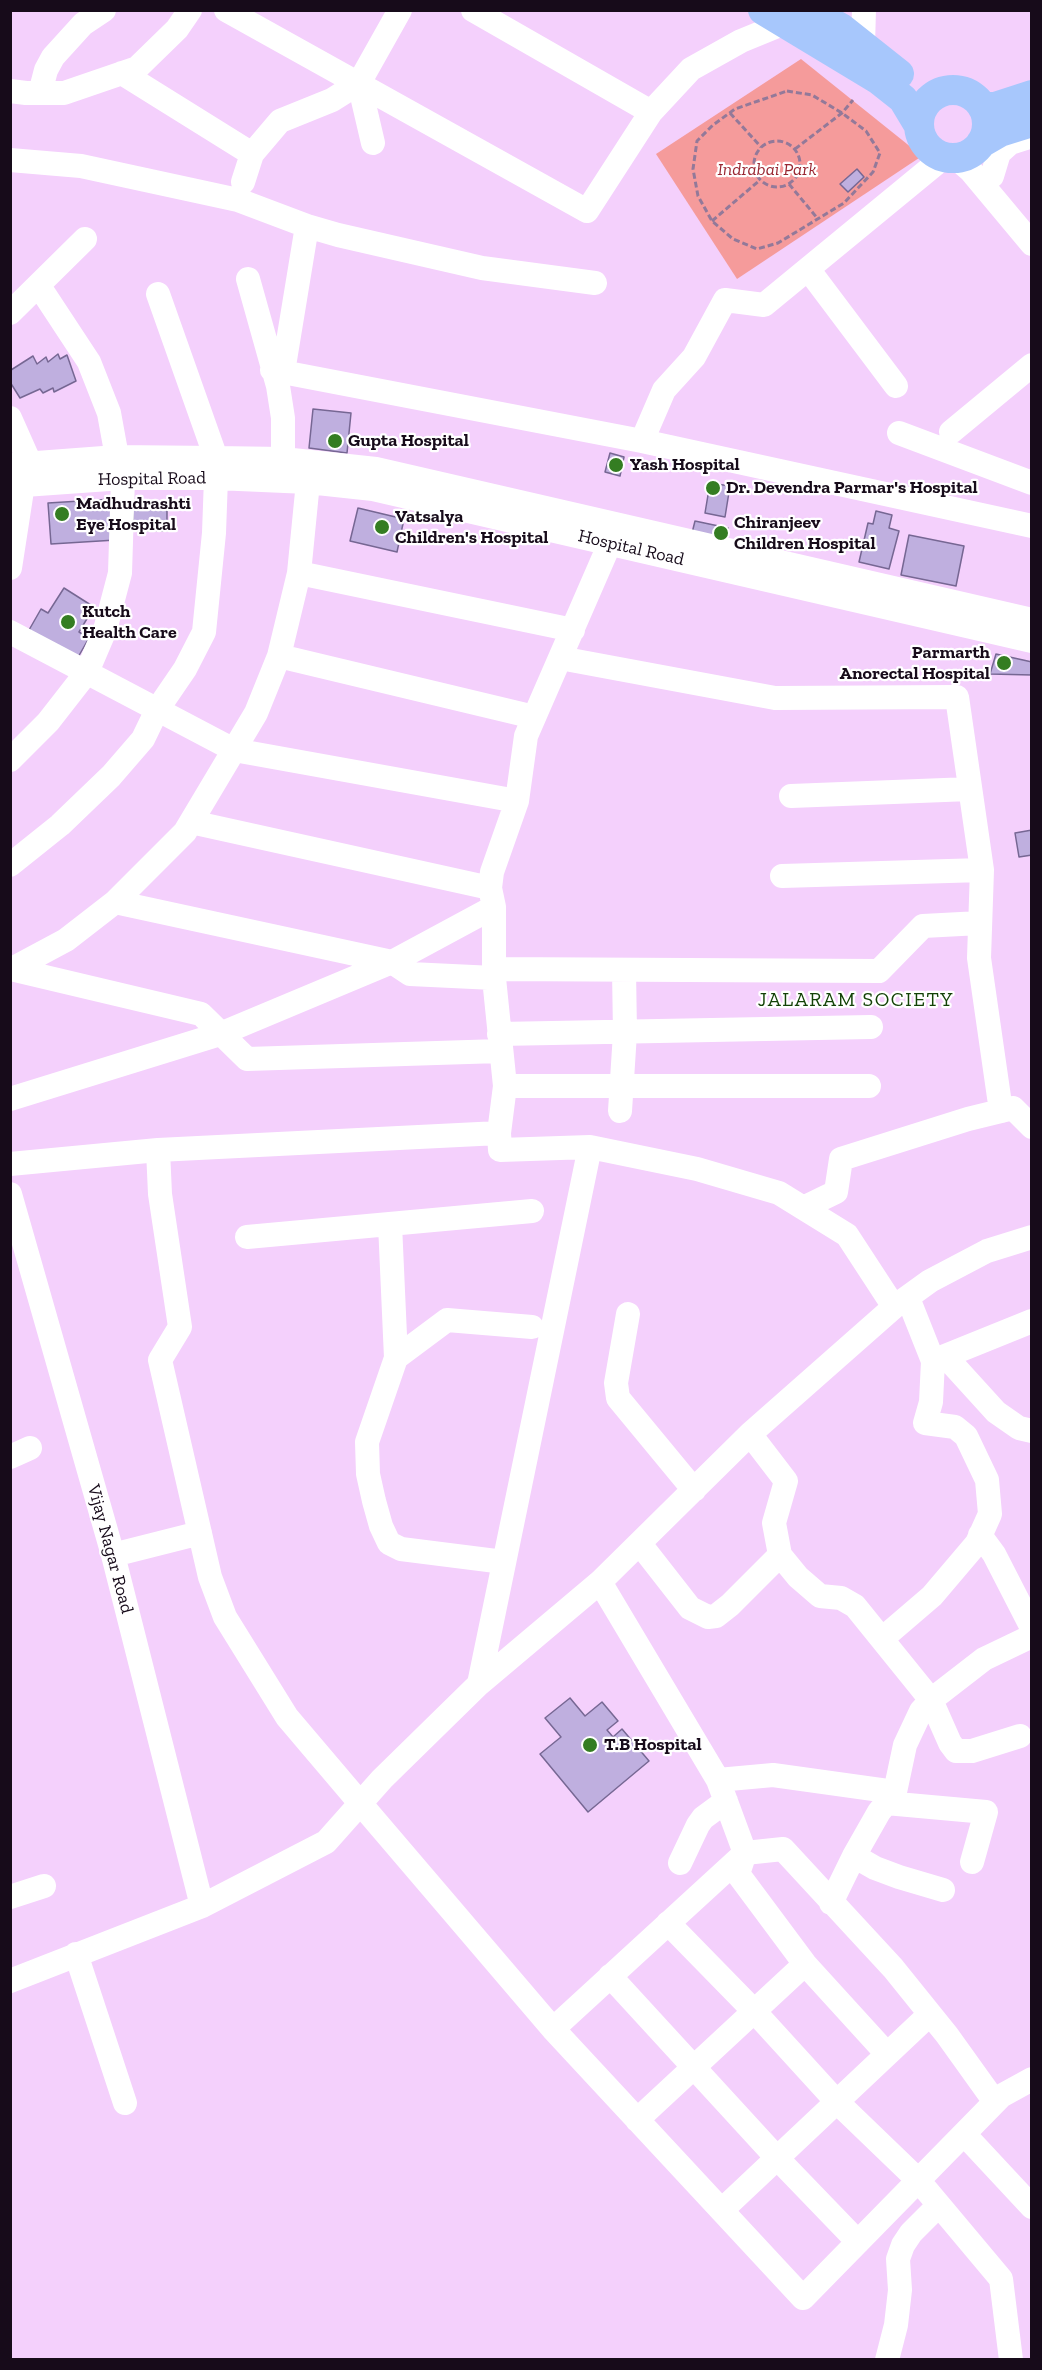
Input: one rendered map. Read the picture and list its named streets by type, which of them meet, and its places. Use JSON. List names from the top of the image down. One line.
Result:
{"streets":{"street":["Hospital Road","Vijay Nagar Road"]},"districts":["JALARAM SOCIETY"],"parks":["Indrabai Park"],"places":["Gupta Hospital","Yash Hospital","Dr. Devendra Parmar's Hospital","Madhudrashti Eye Hospital","Vatsalya Children's Hospital","Chiranjeev Children Hospital","Kutch Health Care","Parmarth Anorectal Hospital","T.B Hospital"]}
